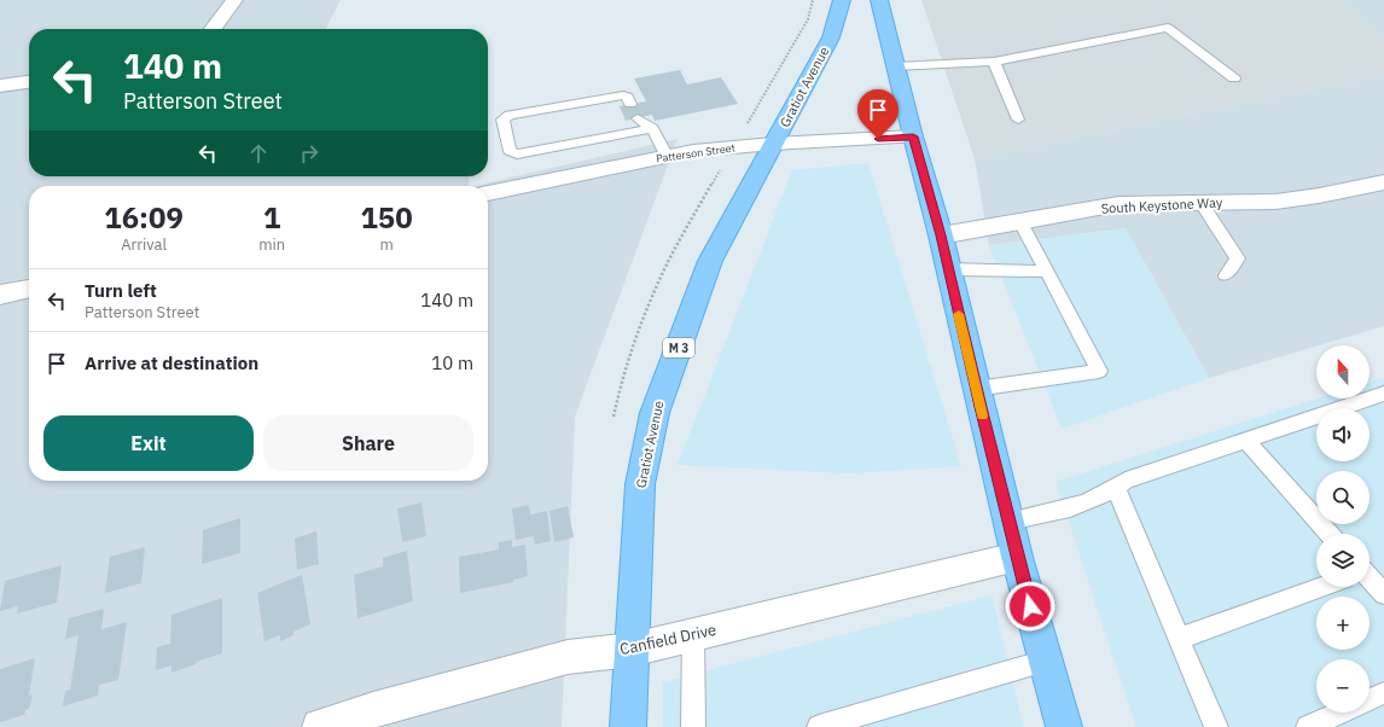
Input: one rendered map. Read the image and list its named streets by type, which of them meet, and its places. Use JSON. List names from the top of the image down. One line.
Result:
{"streets":{"main road":["Gratiot Avenue","M 3"],"street":["Patterson Street","South Keystone Way","Canfield Drive"]},"crossings":[["Gratiot Avenue","Patterson Street"],["Gratiot Avenue","Canfield Drive"]],"north":"top","page":{"turn":["140 m","Patterson Street"],"eta":["16:09","Arrival","1","min","150","m"],"list":[{"name":"Turn left","note":"Patterson Street","value":"140 m"},{"name":"Arrive at destination","value":"10 m"}],"map_buttons":["+","−"],"buttons":["Exit","Share"]}}
